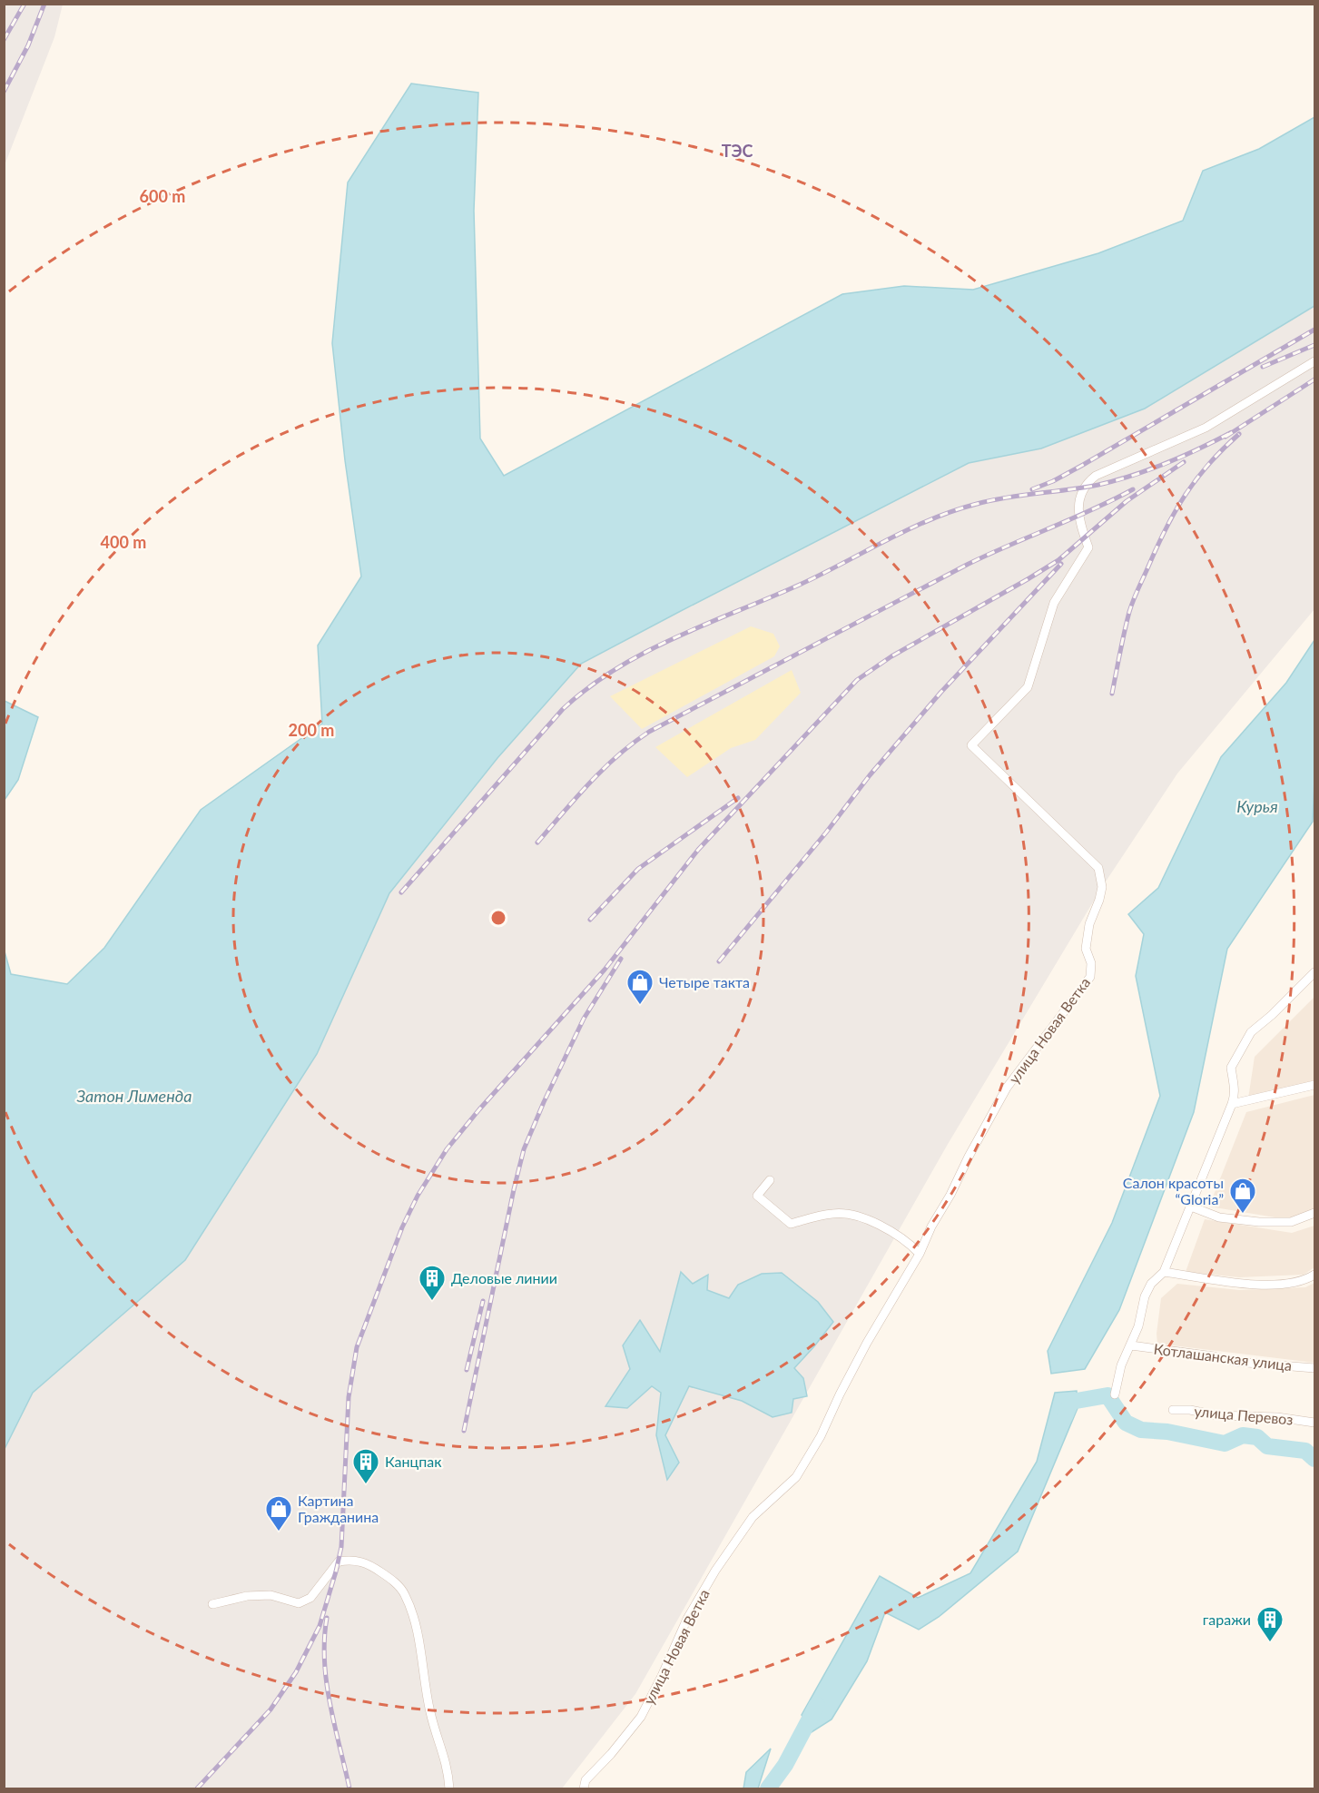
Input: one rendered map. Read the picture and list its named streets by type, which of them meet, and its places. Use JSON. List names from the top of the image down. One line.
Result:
{"streets":{"street":["улица Новая Ветка","Котлашанская улица","улица Перевоз"]},"districts":["ТЭС"],"water":["Курья","Затон Лименда"],"places":{"shop":["Четыре такта","Салон красоты “Gloria”","Картина Гражданина"],"building":["Деловые линии","Канцпак","гаражи"]},"rings":["600 m","400 m","200 m"]}
